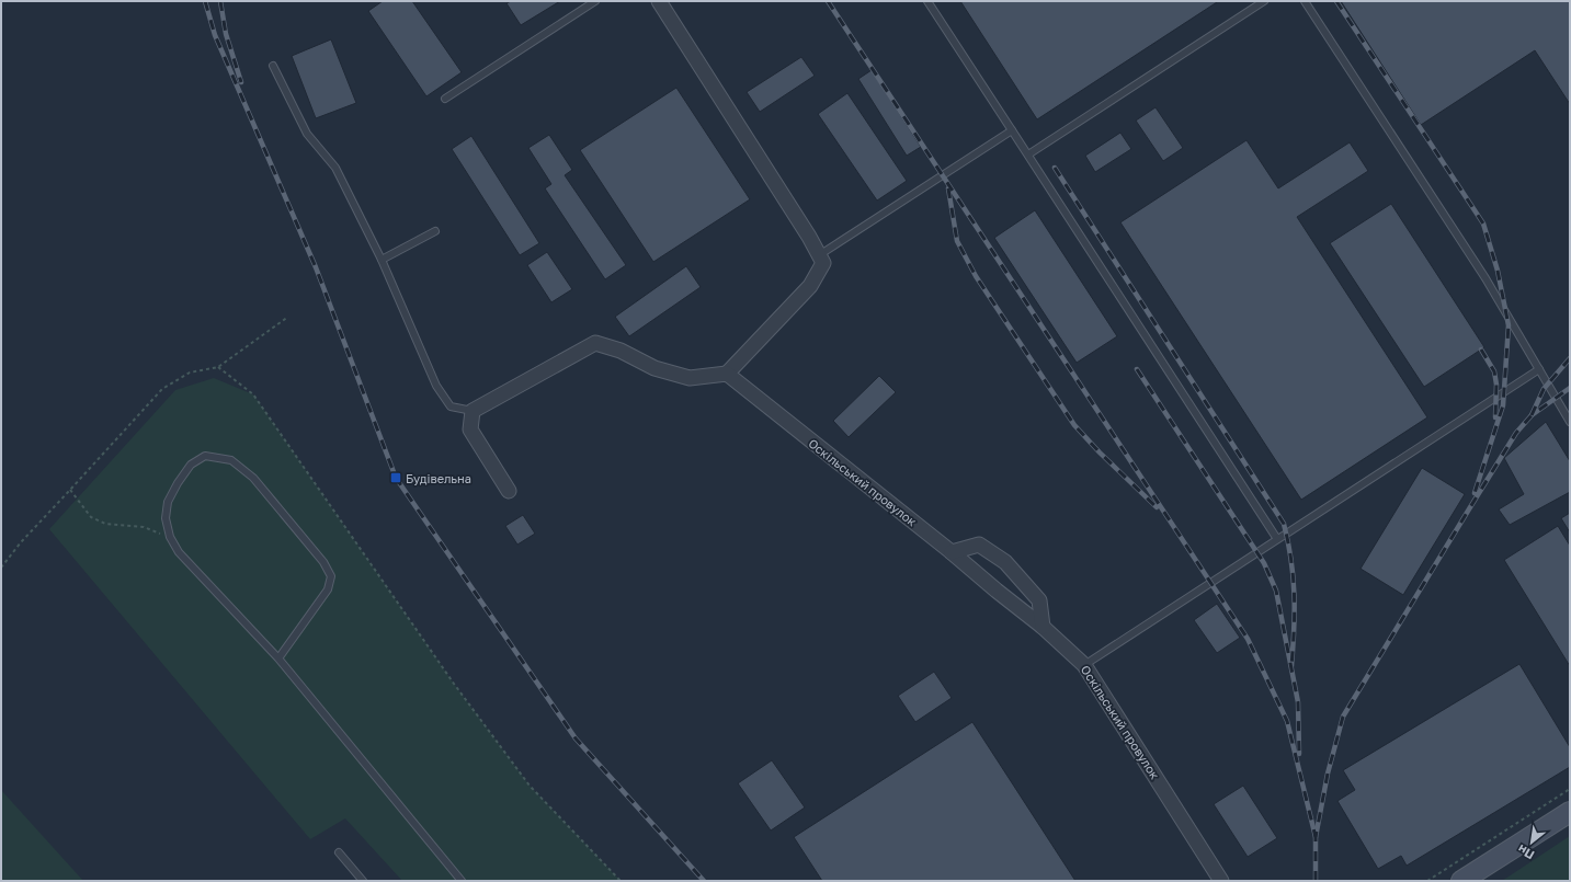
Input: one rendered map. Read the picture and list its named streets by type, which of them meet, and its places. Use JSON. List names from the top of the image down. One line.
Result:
{"streets":{"street":["Оскільський провулок"]},"places":{"transit":["Будівельна"]},"north":"bottom left"}
